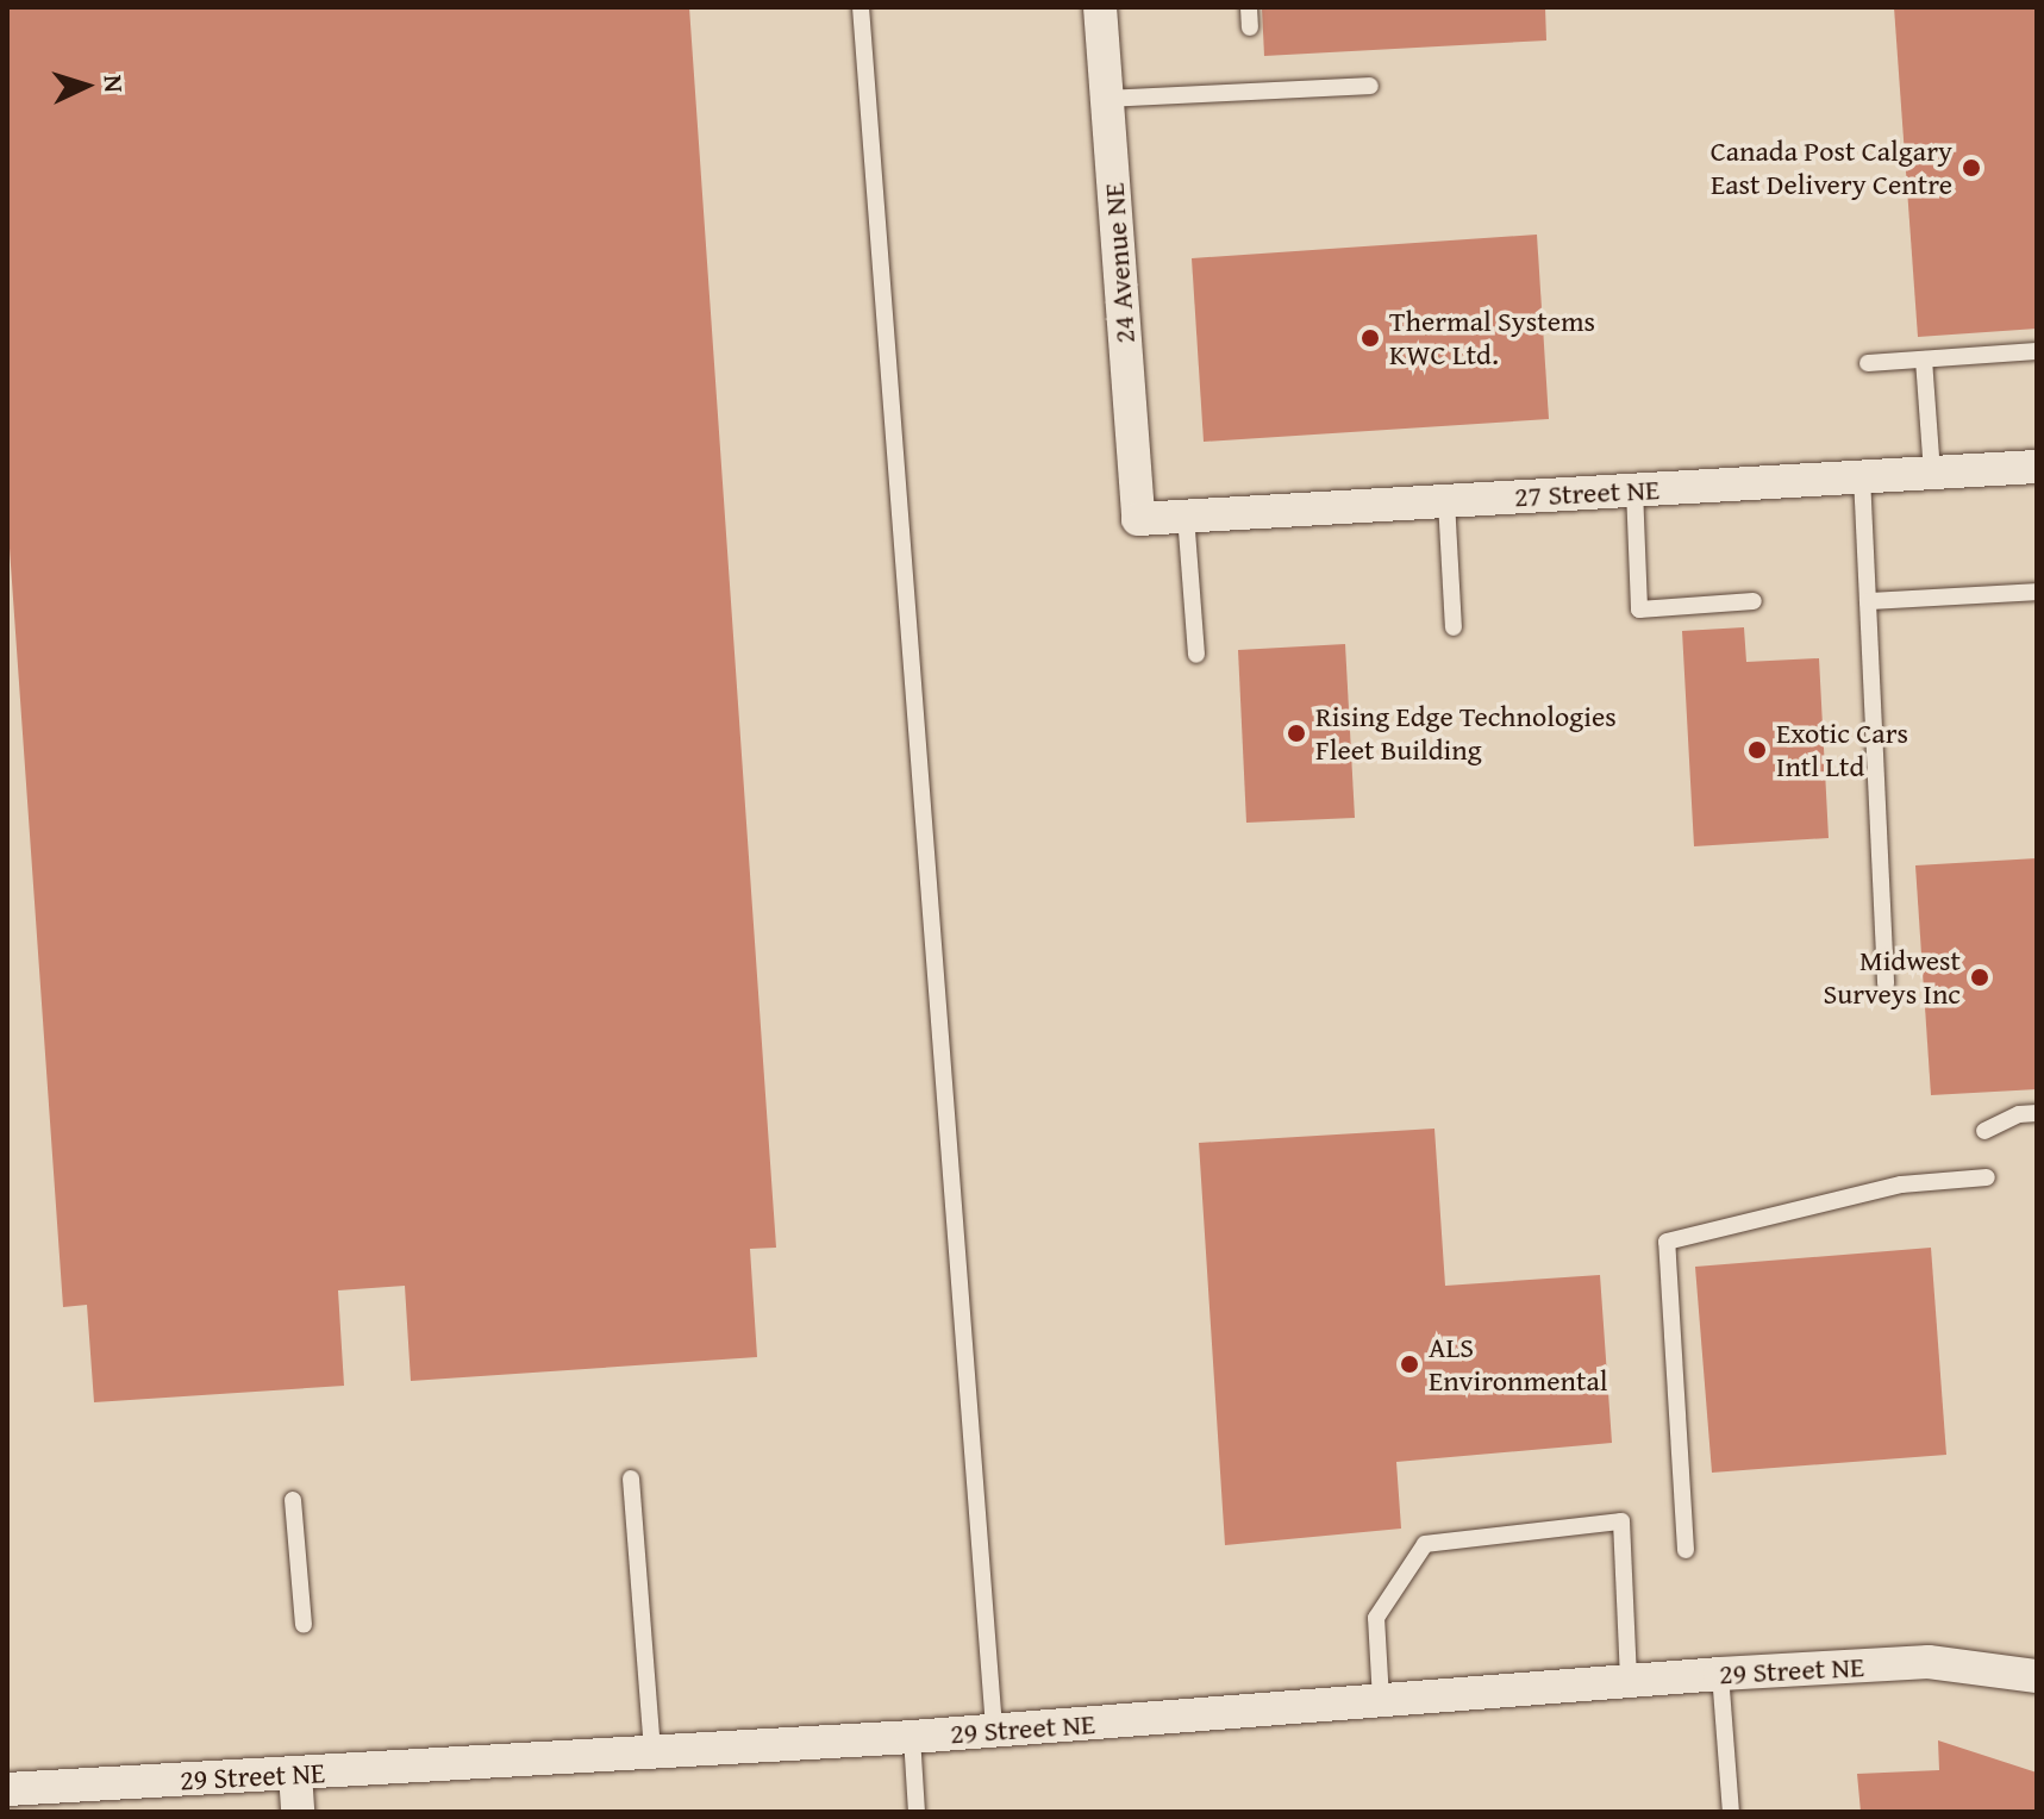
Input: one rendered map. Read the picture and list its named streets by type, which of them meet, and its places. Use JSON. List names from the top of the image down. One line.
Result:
{"streets":{"street":["24 Avenue NE","27 Street NE","29 Street NE"]},"crossings":[["24 Avenue NE","27 Street NE"]],"places":["Canada Post Calgary East Delivery Centre","Thermal Systems KWC Ltd.","Rising Edge Technologies Fleet Building","Exotic Cars Intl Ltd","Midwest Surveys Inc","ALS Environmental"],"north":"right"}
